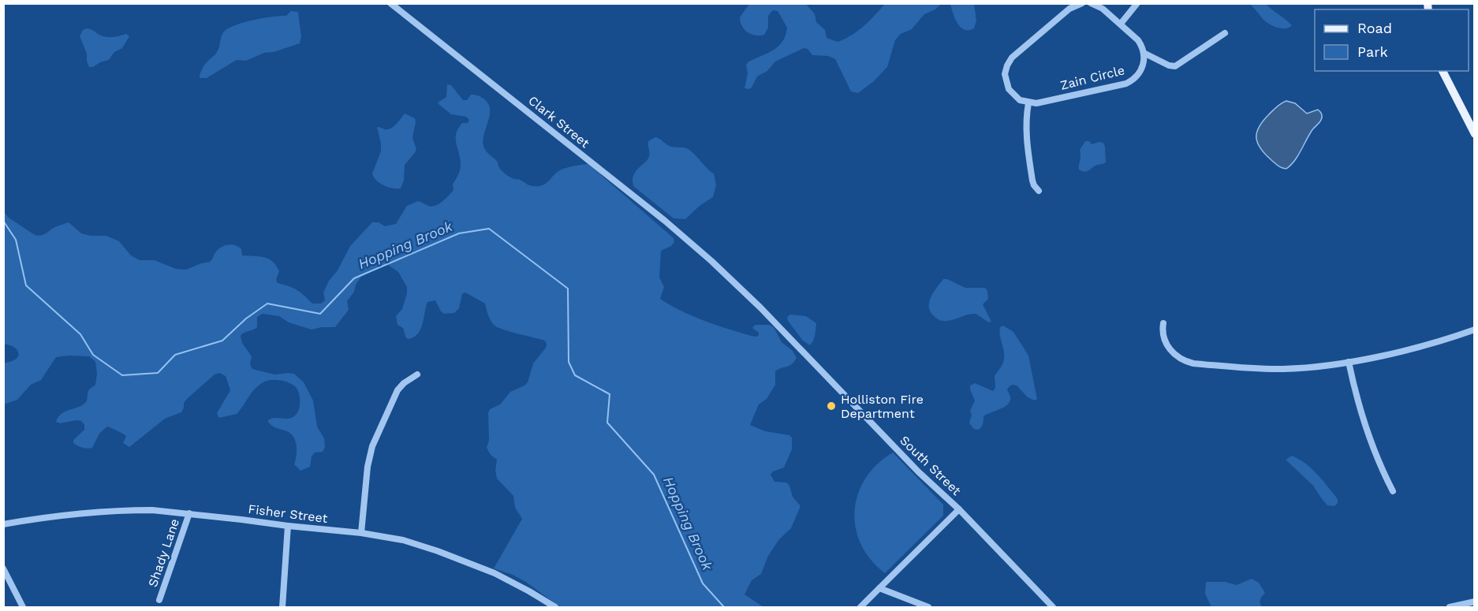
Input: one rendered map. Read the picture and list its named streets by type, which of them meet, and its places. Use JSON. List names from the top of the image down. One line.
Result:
{"streets":{"street":["Zain Circle","Clark Street","South Street","Fisher Street","Shady Lane"]},"crossings":[["Clark Street","South Street"],["Fisher Street","Shady Lane"]],"water":["Hopping Brook"],"places":["Holliston Fire Department"],"legend":["Road","Park"]}
